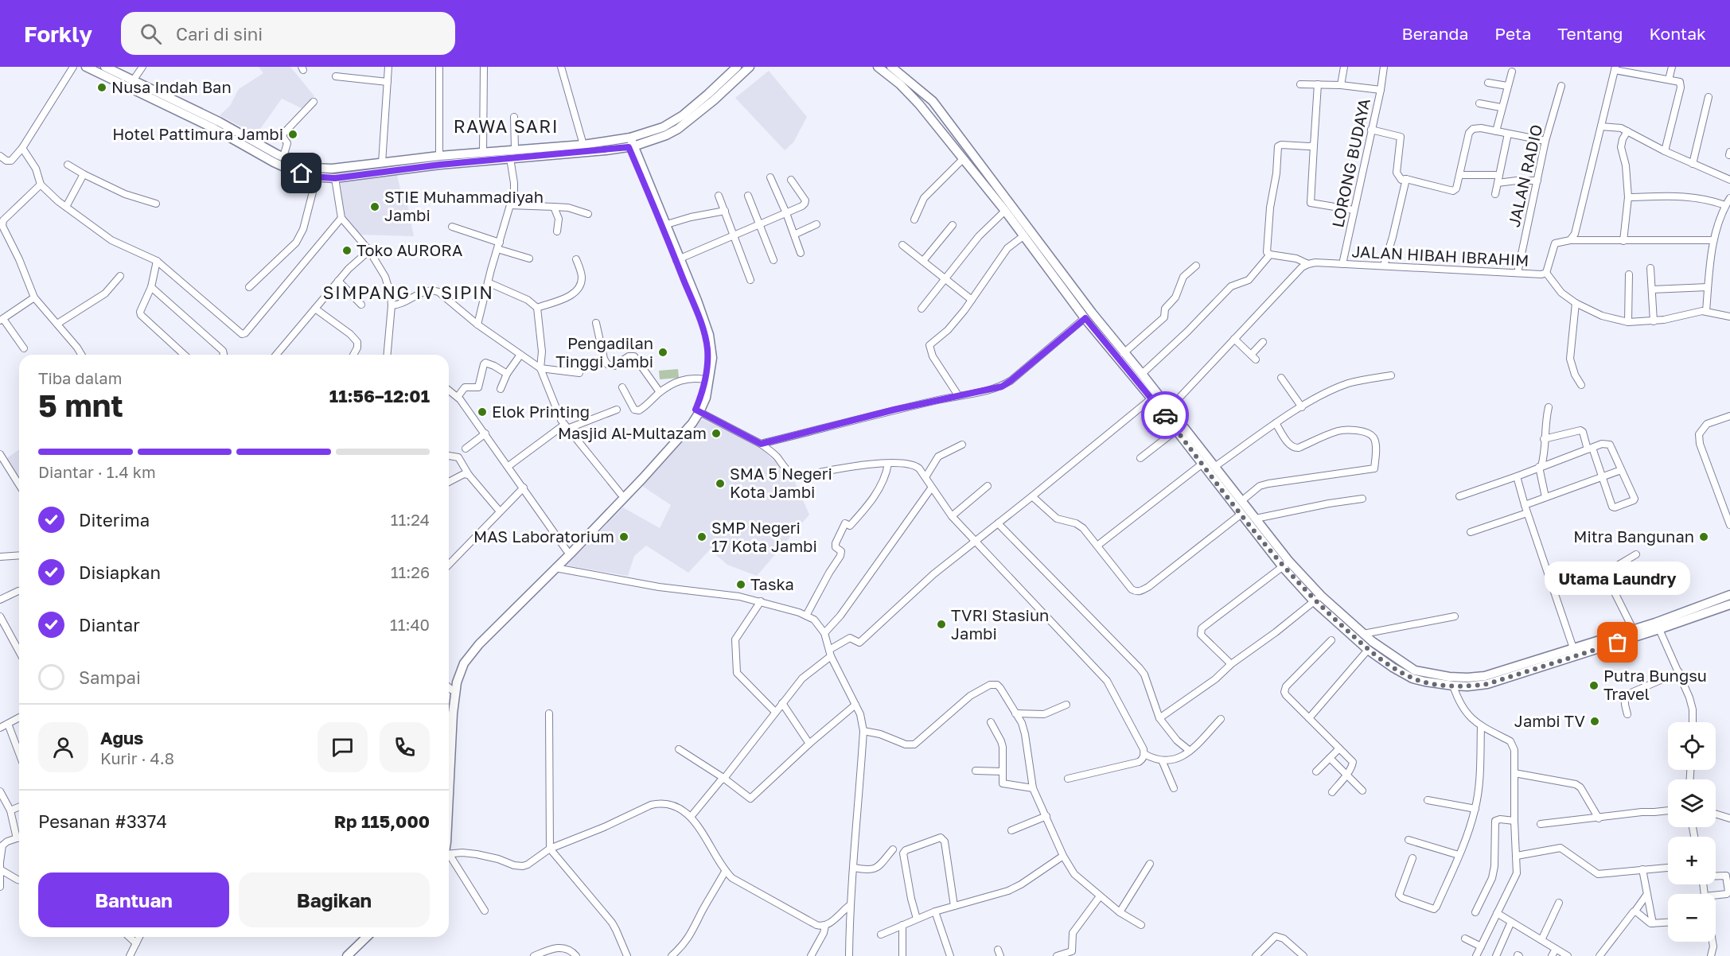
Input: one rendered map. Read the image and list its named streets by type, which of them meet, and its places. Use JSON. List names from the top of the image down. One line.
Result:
{"streets":{"street":["LORONG BUDAYA","JALAN RADIO","JALAN HIBAH IBRAHIM"]},"crossings":[["LORONG BUDAYA","JALAN HIBAH IBRAHIM"],["JALAN RADIO","JALAN HIBAH IBRAHIM"]],"districts":["RAWA SARI","SIMPANG IV SIPIN"],"places":["Nusa Indah Ban","Hotel Pattimura Jambi","STIE Muhammadiyah Jambi","Toko AURORA","Pengadilan Tinggi Jambi","Elok Printing","Masjid Al-Multazam","SMA 5 Negeri Kota Jambi","MAS Laboratorium","SMP Negeri 17 Kota Jambi","Mitra Bangunan","Taska","TVRI Stasiun Jambi","Utama Laundry","Putra Bungsu Travel","Jambi TV"],"page":{"header":"Forkly","search":"Cari di sini","nav":["Beranda","Peta","Tentang","Kontak"],"heading":["5 mnt","Tiba dalam","11:56–12:01"],"panel":["Agus","Kurir · 4.8","Pesanan #3374","Rp 115,000"],"bar":"Diantar · 1.4 km","list":[["Diterima","11:24"],["Disiapkan","11:26"],["Diantar","11:40"],"Sampai"],"bubble":"Utama Laundry","map_buttons":["+","−"],"buttons":["Bantuan","Bagikan"]}}
